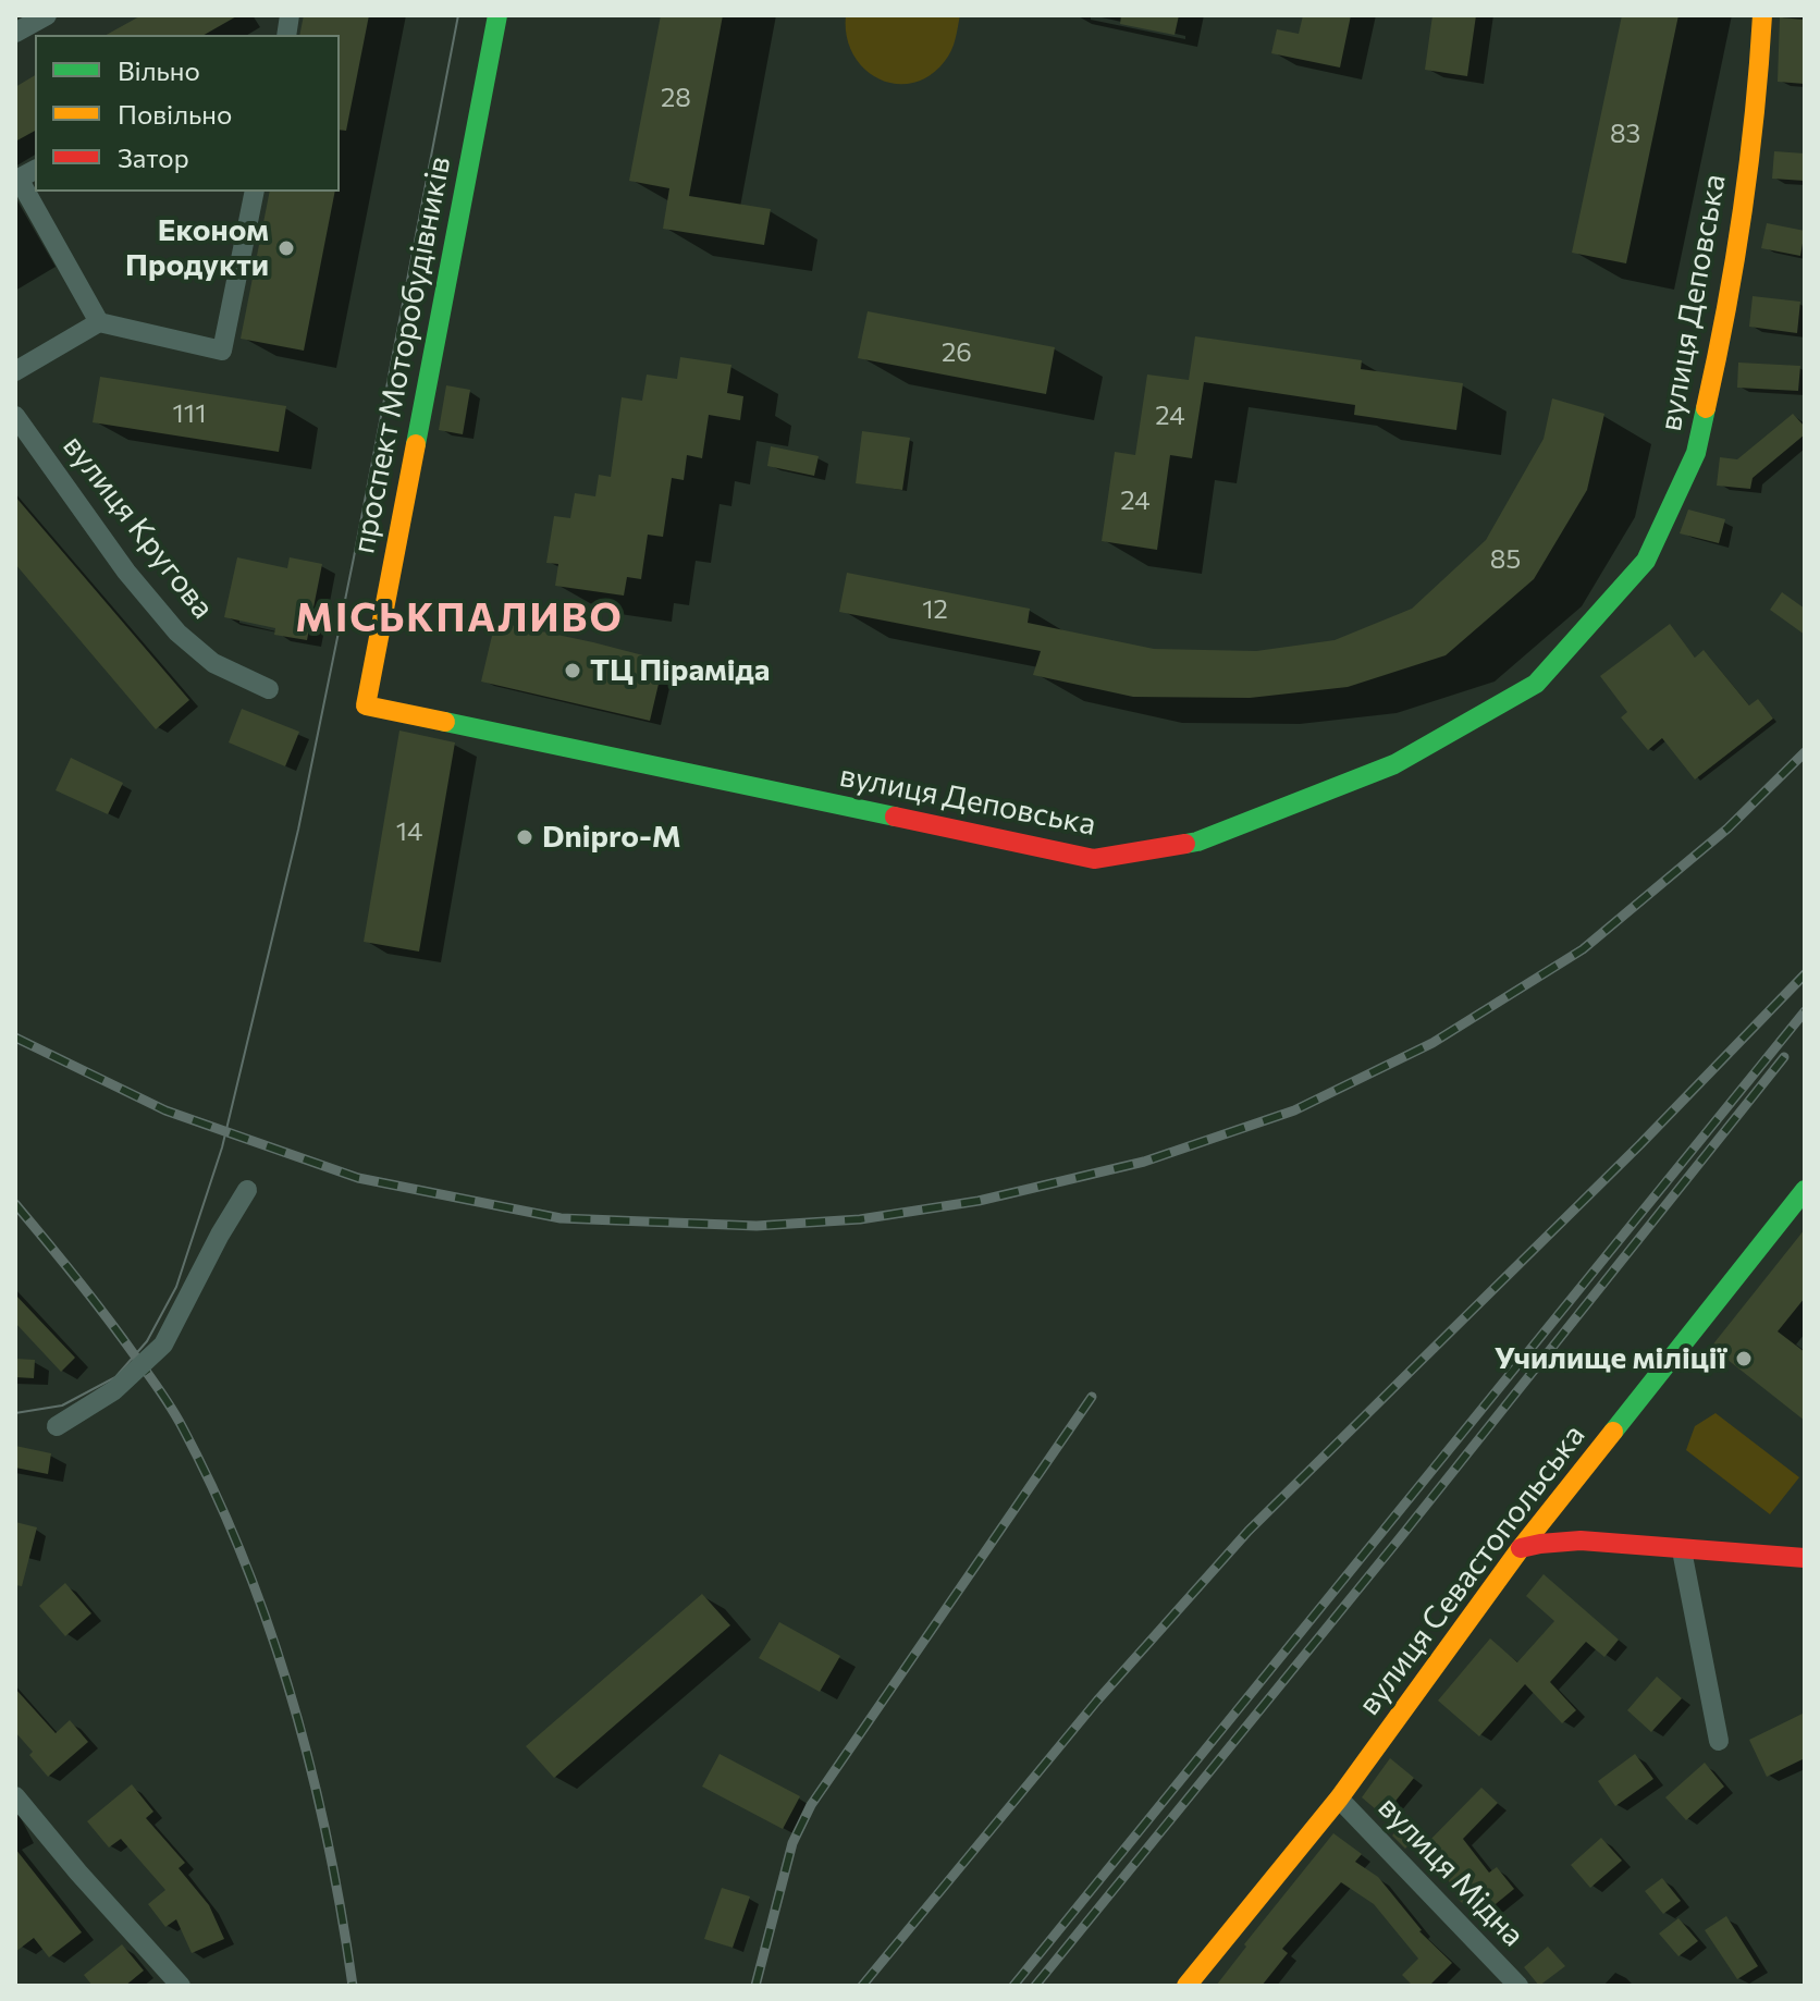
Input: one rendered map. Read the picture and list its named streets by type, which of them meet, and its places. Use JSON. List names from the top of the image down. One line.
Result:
{"streets":{"street":["вулиця Деповська","проспект Моторобудівників","вулиця Кругова","вулиця Севастопольська","вулиця Мідна"]},"crossings":[["вулиця Деповська","проспект Моторобудівників"],["вулиця Севастопольська","вулиця Мідна"]],"districts":["МІСЬКПАЛИВО"],"places":["Економ Продукти","ТЦ Піраміда","Dnipro-M","Училище міліції"],"house_numbers":["28","83","26","111","24","24","85","12","14"],"legend":["Вільно","Повільно","Затор"]}
